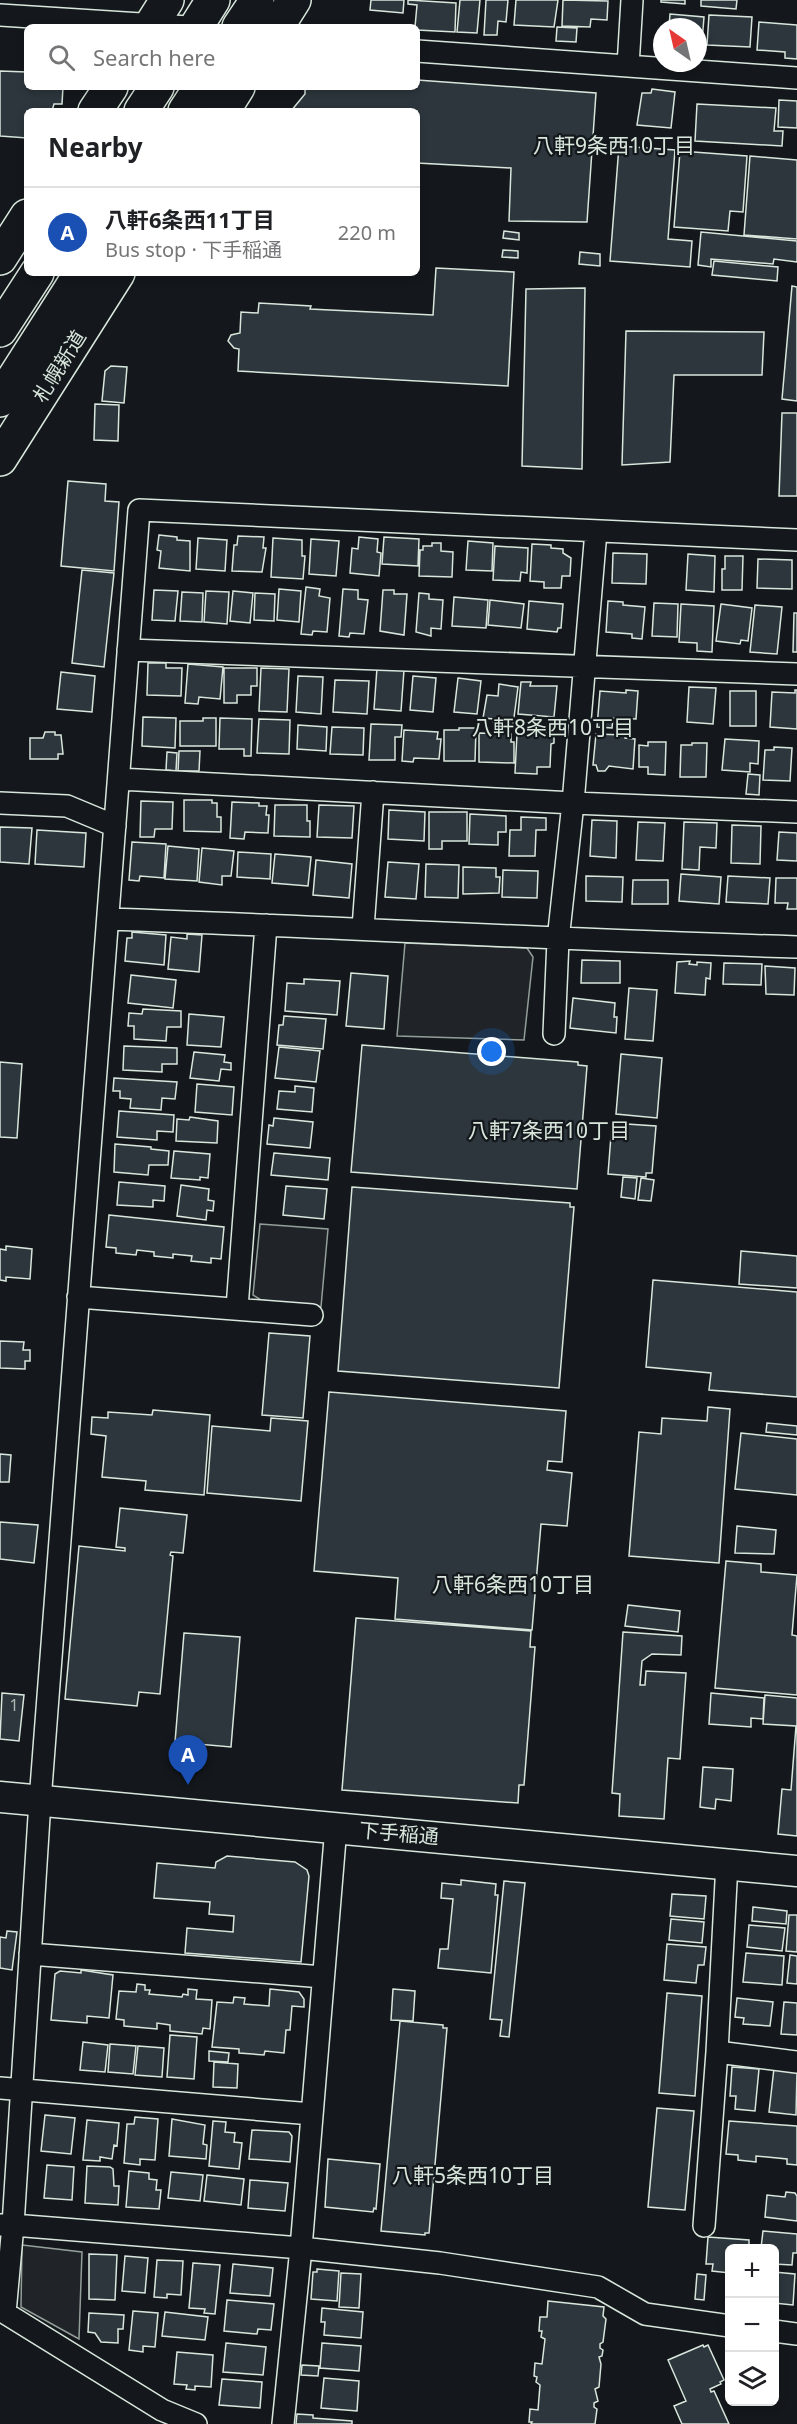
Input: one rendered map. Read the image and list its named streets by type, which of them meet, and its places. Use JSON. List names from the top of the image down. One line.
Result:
{"streets":{"highway":["札幌新道"],"main road":["下手稲通"]},"districts":["八軒9条西10丁目","八軒8条西10丁目","八軒7条西10丁目","八軒6条西10丁目","八軒5条西10丁目"],"house_numbers":["1"],"north":"top left","page":{"search":"Search here","heading":"Nearby","list":[{"mark":"A","name":"八軒6条西11丁目","note":"Bus stop · 下手稲通","value":"220 m"}],"pins":"A","map_buttons":["+","−"]}}
